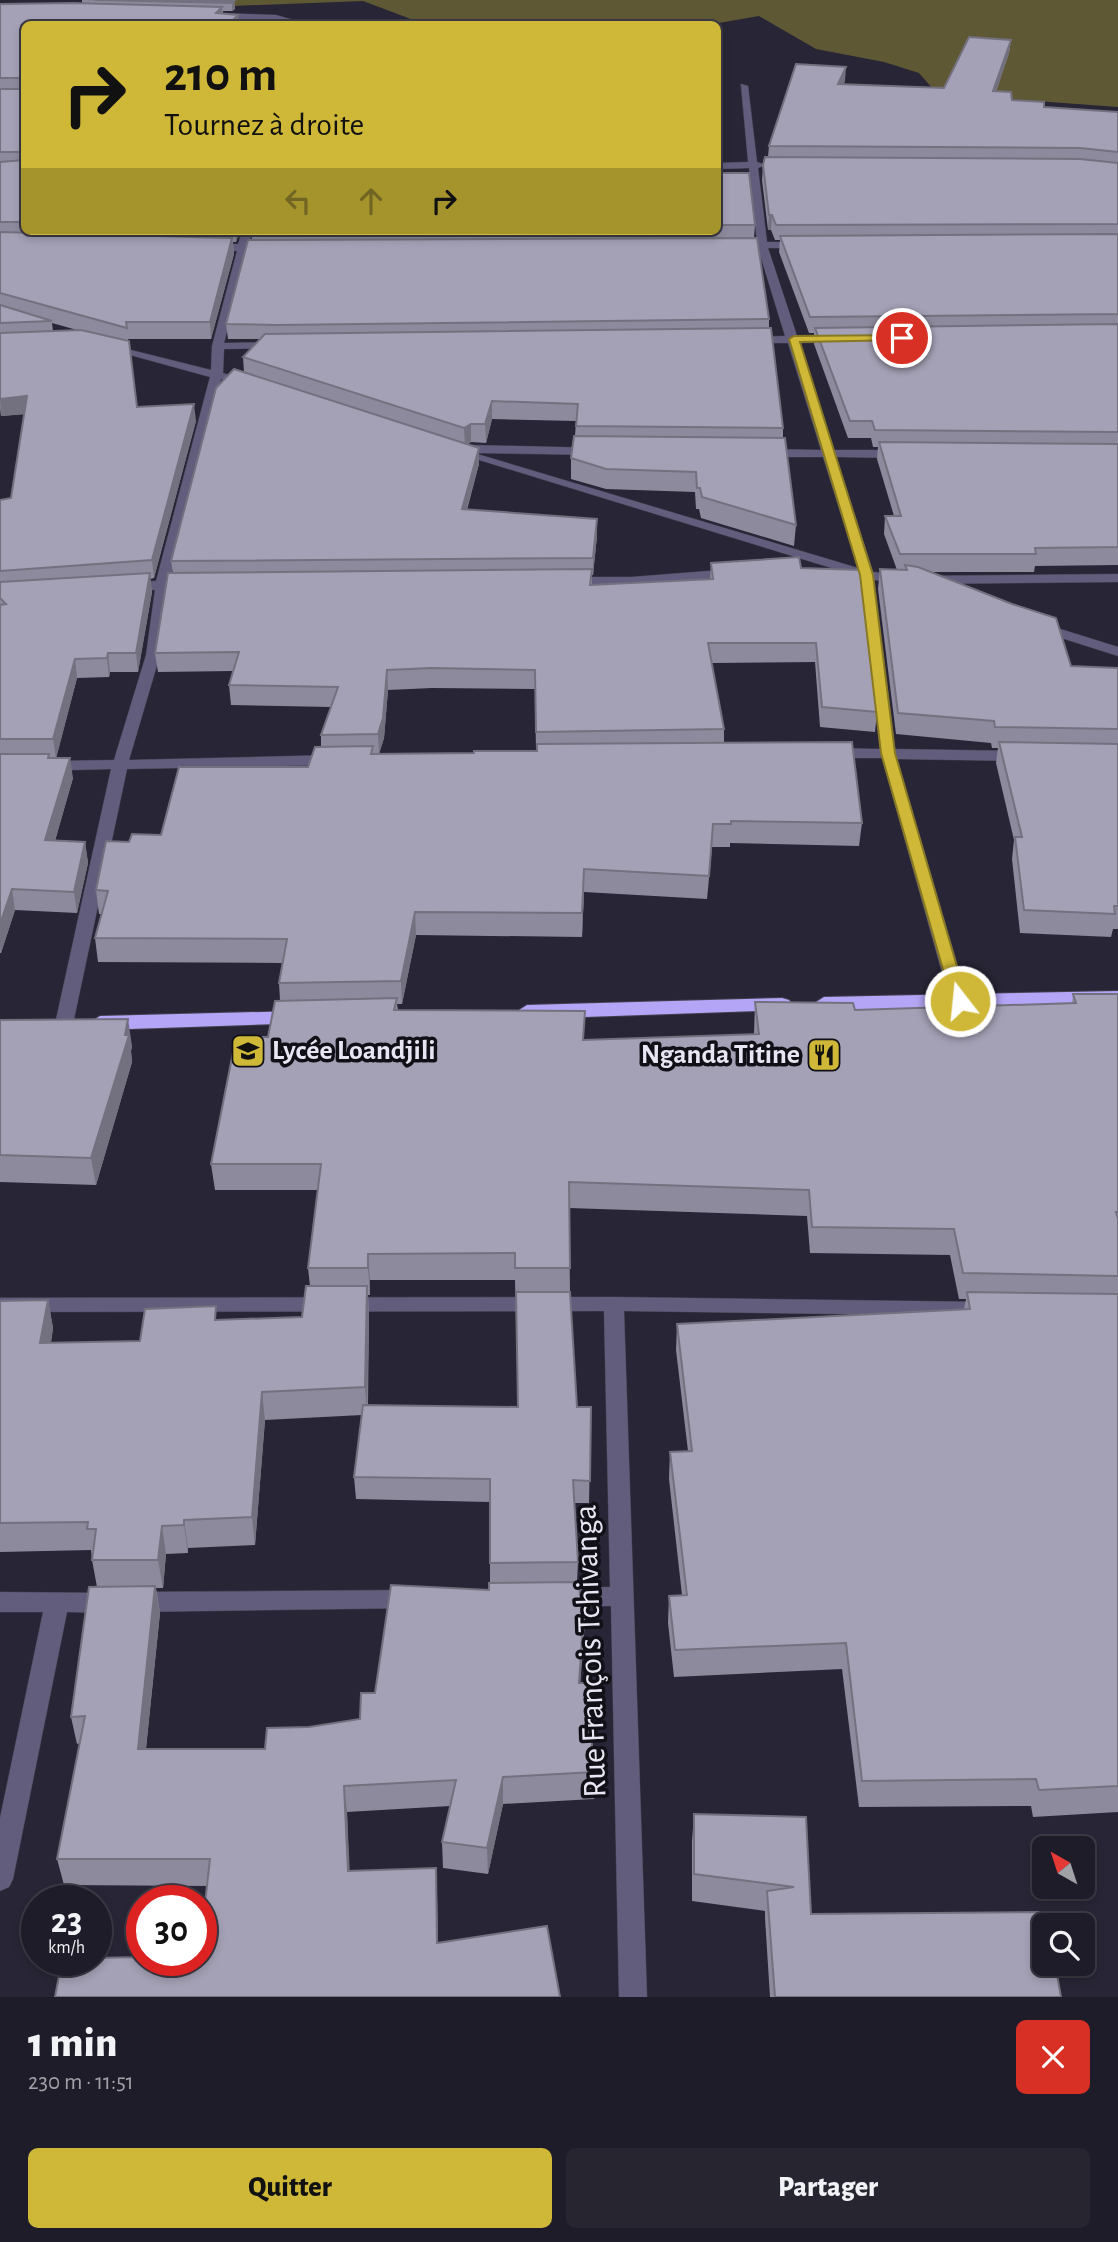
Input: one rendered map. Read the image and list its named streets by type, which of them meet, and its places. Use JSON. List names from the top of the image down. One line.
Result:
{"streets":{"street":["Rue François Tchivanga"]},"places":{"school or university":["Lycée Loandjili"],"restaurant":["Nganda Titine"]},"north":"top left","page":{"turn":["210 m","Tournez à droite"],"speed":"23 km/h","limit":"30","heading":["1 min","230 m · 11:51"],"buttons":["Quitter","Partager"]}}
